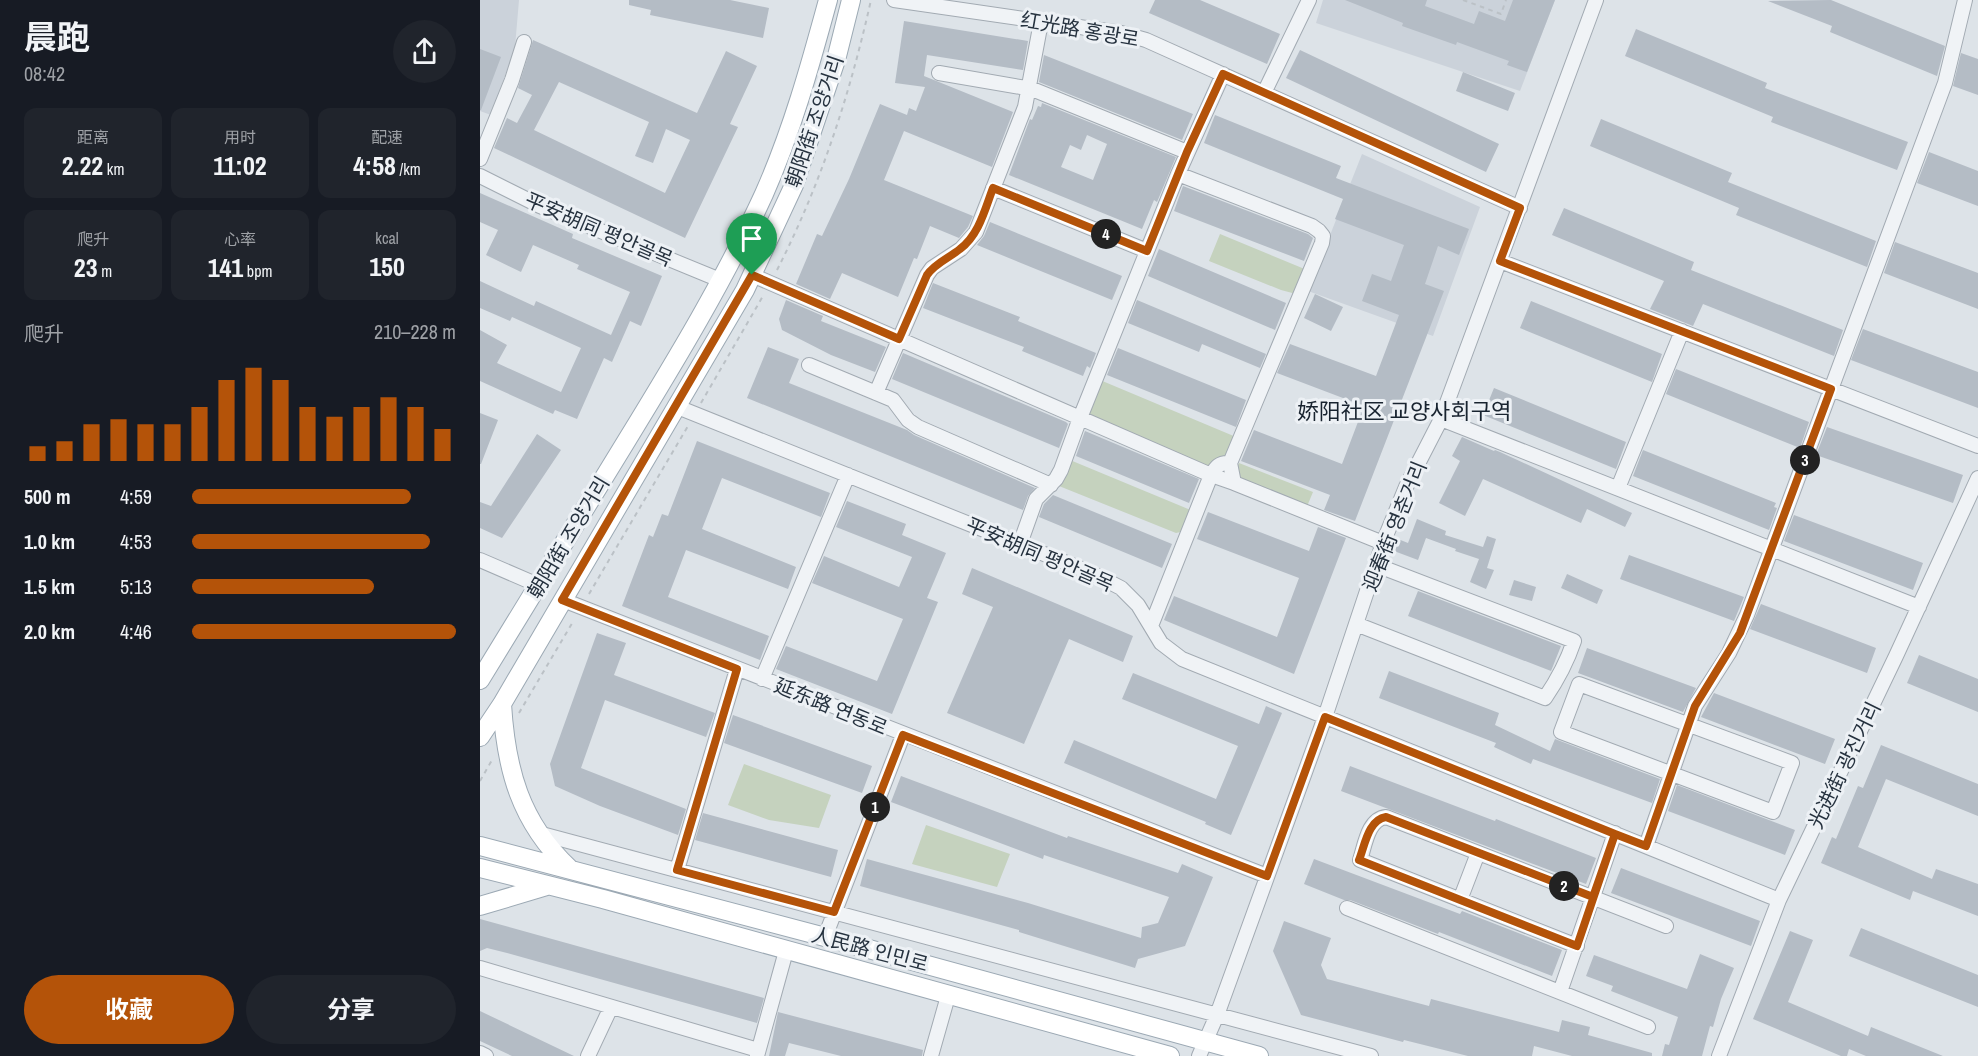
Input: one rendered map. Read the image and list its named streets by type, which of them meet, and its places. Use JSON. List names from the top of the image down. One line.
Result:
{"streets":{"main road":["朝阳街 조양거리","人民路 인민로"],"street":["红光路 홍광로","平安胡同 평안골목","迎春街 영춘거리","延东路 연동로","光进街 광진거리"]},"crossings":[["红光路 홍광로","迎春街 영춘거리"],["朝阳街 조양거리","平安胡同 평안골목"],["朝阳街 조양거리","延东路 연동로"],["平安胡同 평안골목","迎春街 영춘거리"],["平安胡同 평안골목","光进街 광진거리"],["迎春街 영춘거리","延东路 연동로"],["迎春街 영춘거리","人民路 인민로"]],"districts":["娇阳社区 교양사회구역"],"page":{"heading":["晨跑","08:42"],"stats":[["距离","2.22 km"],["用时","11:02"],["配速","4:58 /km"],["爬升","23 m"],["心率","141 bpm"],["kcal","150"]],"pins":["4","3","1","2"],"chart":["爬升","210–228 m"],"list":[{"name":"500 m","note":"4:59"},{"name":"1.0 km","note":"4:53"},{"name":"1.5 km","note":"5:13"},{"name":"2.0 km","note":"4:46"}],"buttons":["收藏","分享"]}}
